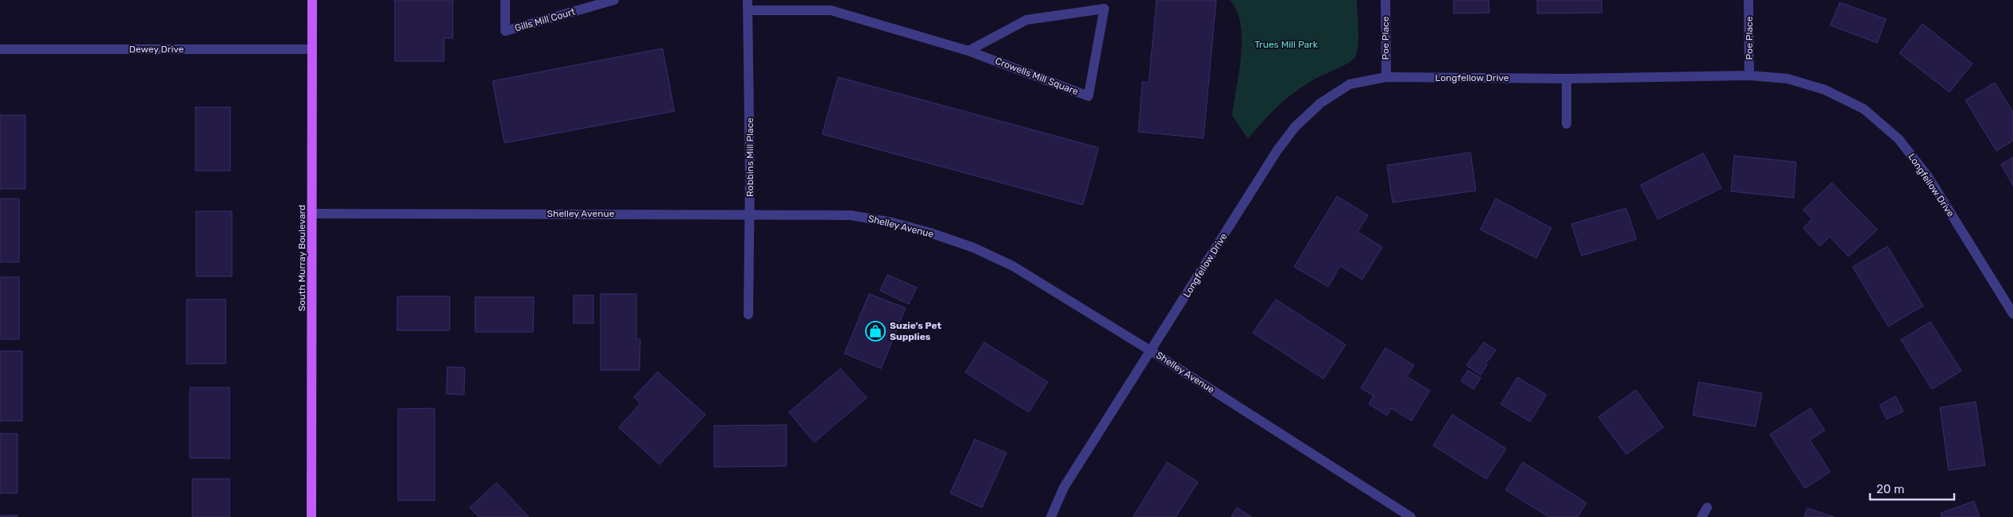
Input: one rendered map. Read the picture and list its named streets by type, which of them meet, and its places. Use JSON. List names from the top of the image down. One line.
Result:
{"streets":{"main road":["South Murray Boulevard"],"street":["Gills Mill Court","Poe Place","Dewey Drive","Crowells Mill Square","Longfellow Drive","Robbins Mill Place","Shelley Avenue"]},"crossings":[["Poe Place","Longfellow Drive"],["Dewey Drive","South Murray Boulevard"],["Crowells Mill Square","Robbins Mill Place"],["Longfellow Drive","Shelley Avenue"],["Robbins Mill Place","Shelley Avenue"],["Shelley Avenue","South Murray Boulevard"]],"parks":["Trues Mill Park"],"places":{"shop":["Suzie's Pet Supplies"]},"scale_bar":"20 m"}
